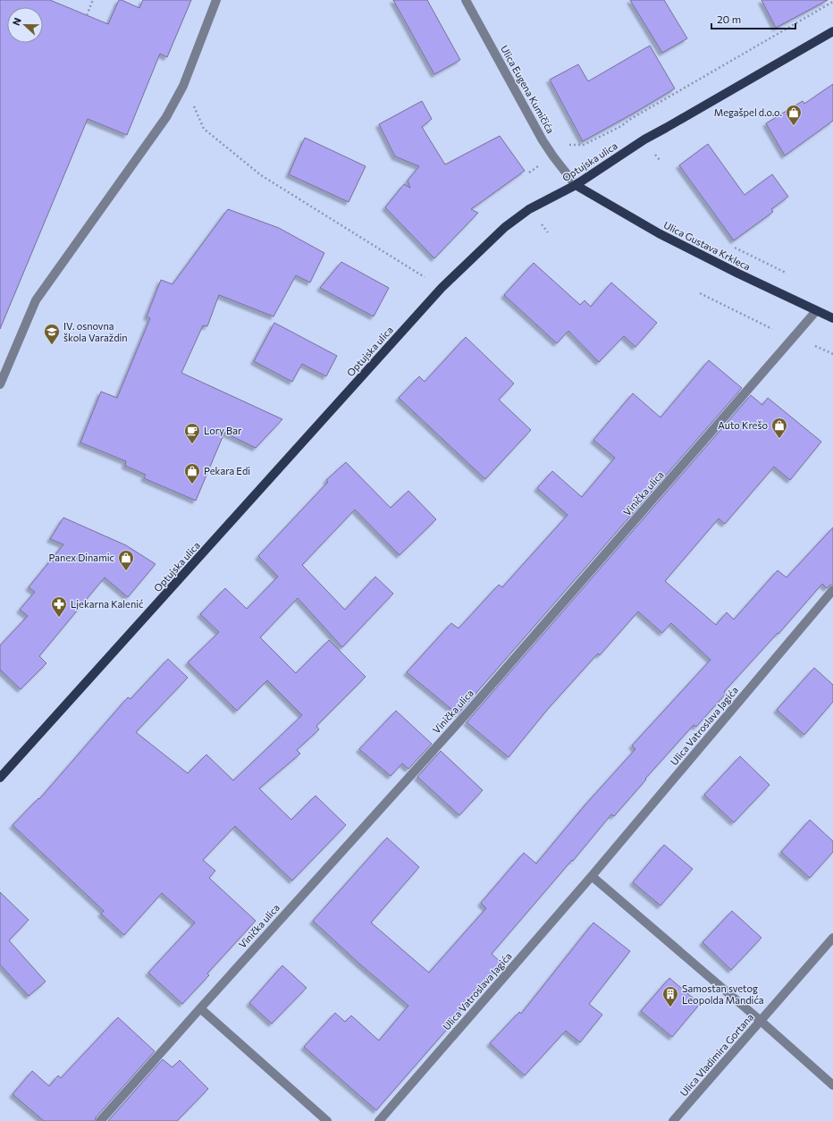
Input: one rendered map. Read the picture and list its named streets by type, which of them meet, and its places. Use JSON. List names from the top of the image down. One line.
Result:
{"streets":{"main road":["Optujska ulica","Ulica Gustava Krkleca"],"street":["Ulica Eugena Kumičića","Vinička ulica","Ulica Vatroslava Jagića","Ulica Vladimira Gortana"]},"crossings":[["Ulica Eugena Kumičića","Optujska ulica"],["Ulica Eugena Kumičića","Ulica Gustava Krkleca"],["Optujska ulica","Ulica Gustava Krkleca"],["Ulica Gustava Krkleca","Vinička ulica"]],"places":{"shop":["Megašpel d.o.o.","Auto Krešo","Pekara Edi","Panex Dinamic"],"school or university":["IV. osnovna škola Varaždin"],"cafe":["Lory Bar"],"pharmacy":["Ljekarna Kalenić"],"building":["Samostan svetog Leopolda Mandića"]},"scale_bar":"20 m","north":"left"}
